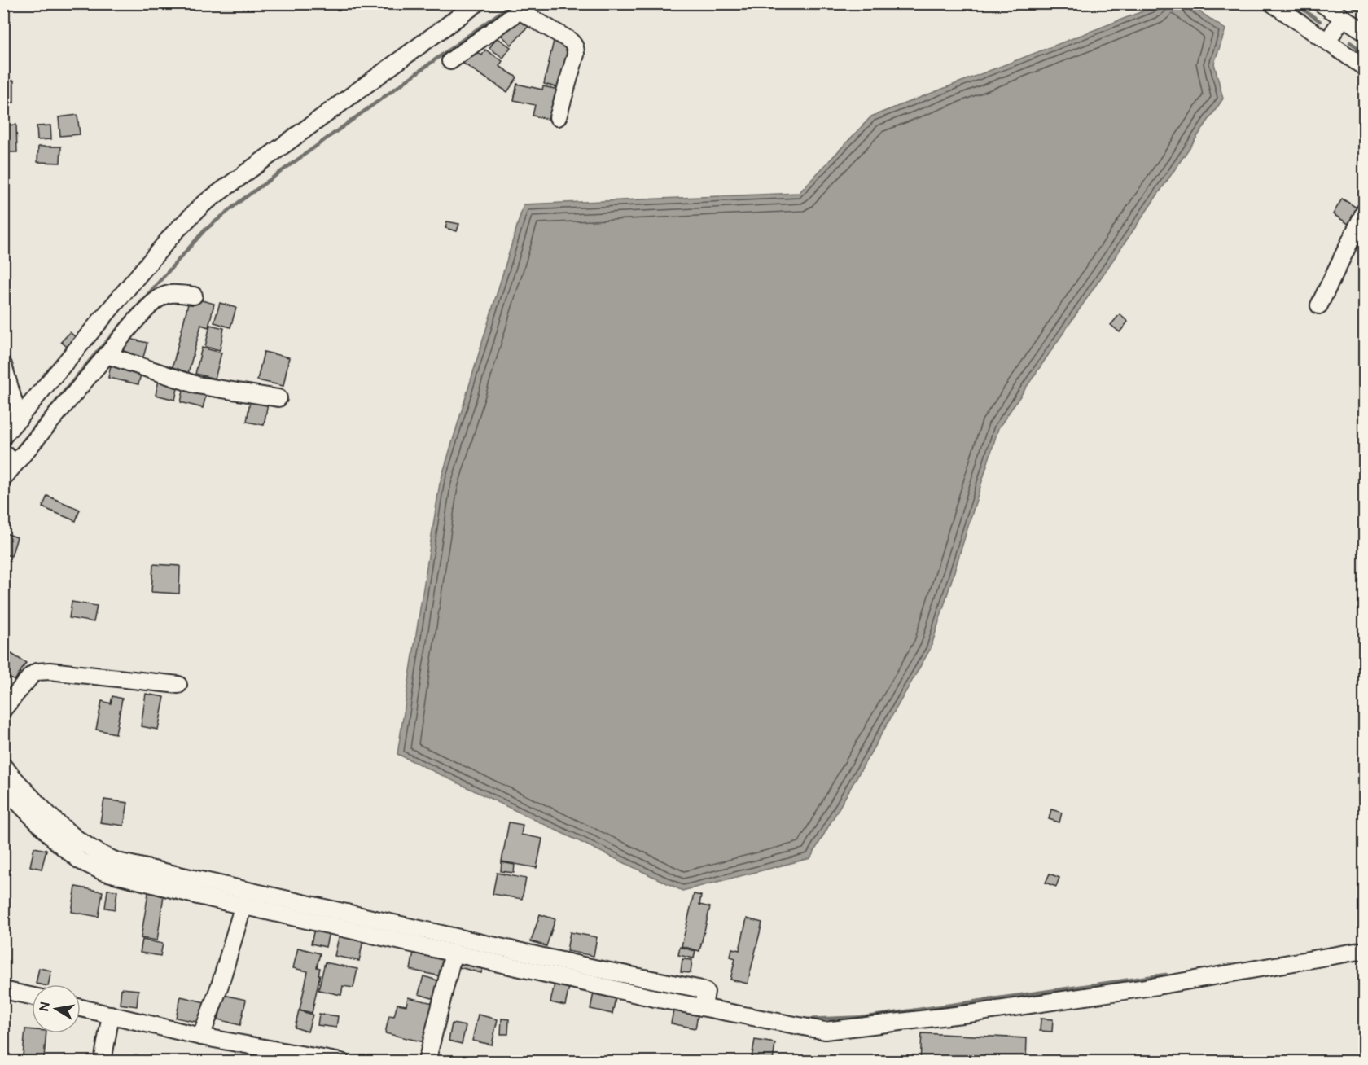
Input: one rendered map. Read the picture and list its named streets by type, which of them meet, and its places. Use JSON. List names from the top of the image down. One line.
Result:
{"north":"left"}
